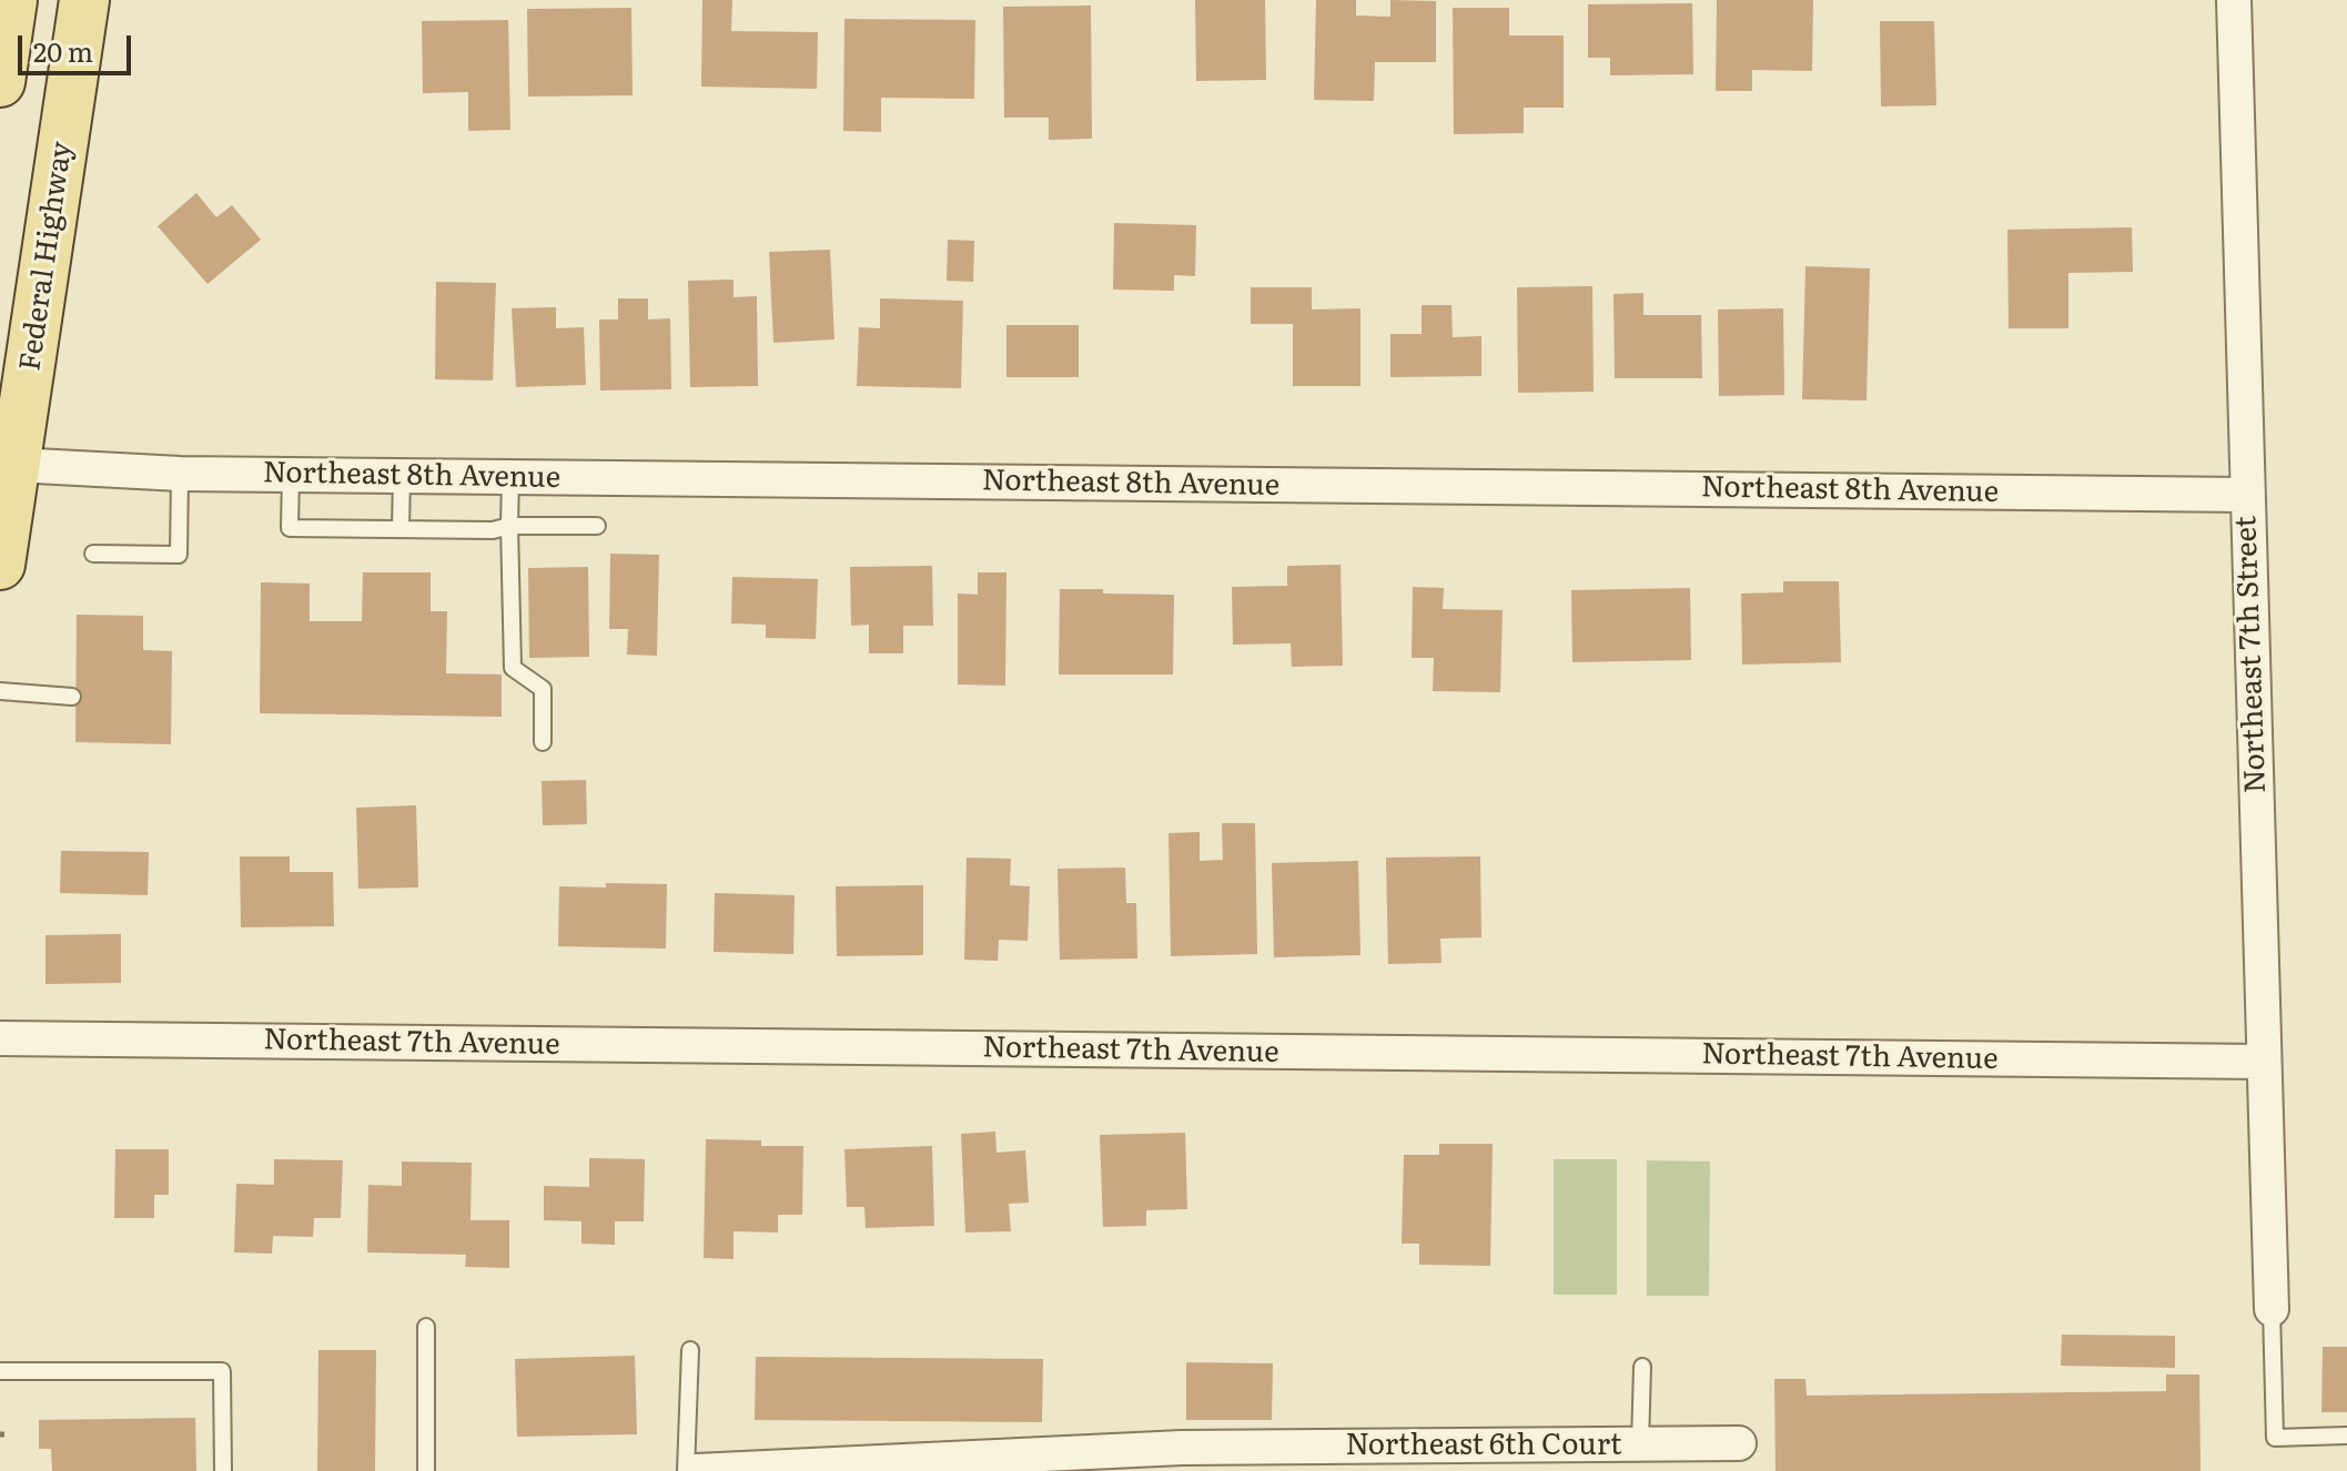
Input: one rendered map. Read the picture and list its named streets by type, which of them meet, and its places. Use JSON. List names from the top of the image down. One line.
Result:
{"streets":{"main road":["Federal Highway"],"street":["Northeast 8th Avenue","Northeast 7th Street","Northeast 7th Avenue","Northeast 6th Court"]},"crossings":[["Federal Highway","Northeast 8th Avenue"],["Northeast 8th Avenue","Northeast 7th Street"],["Northeast 7th Street","Northeast 7th Avenue"]],"scale_bar":"20 m"}
